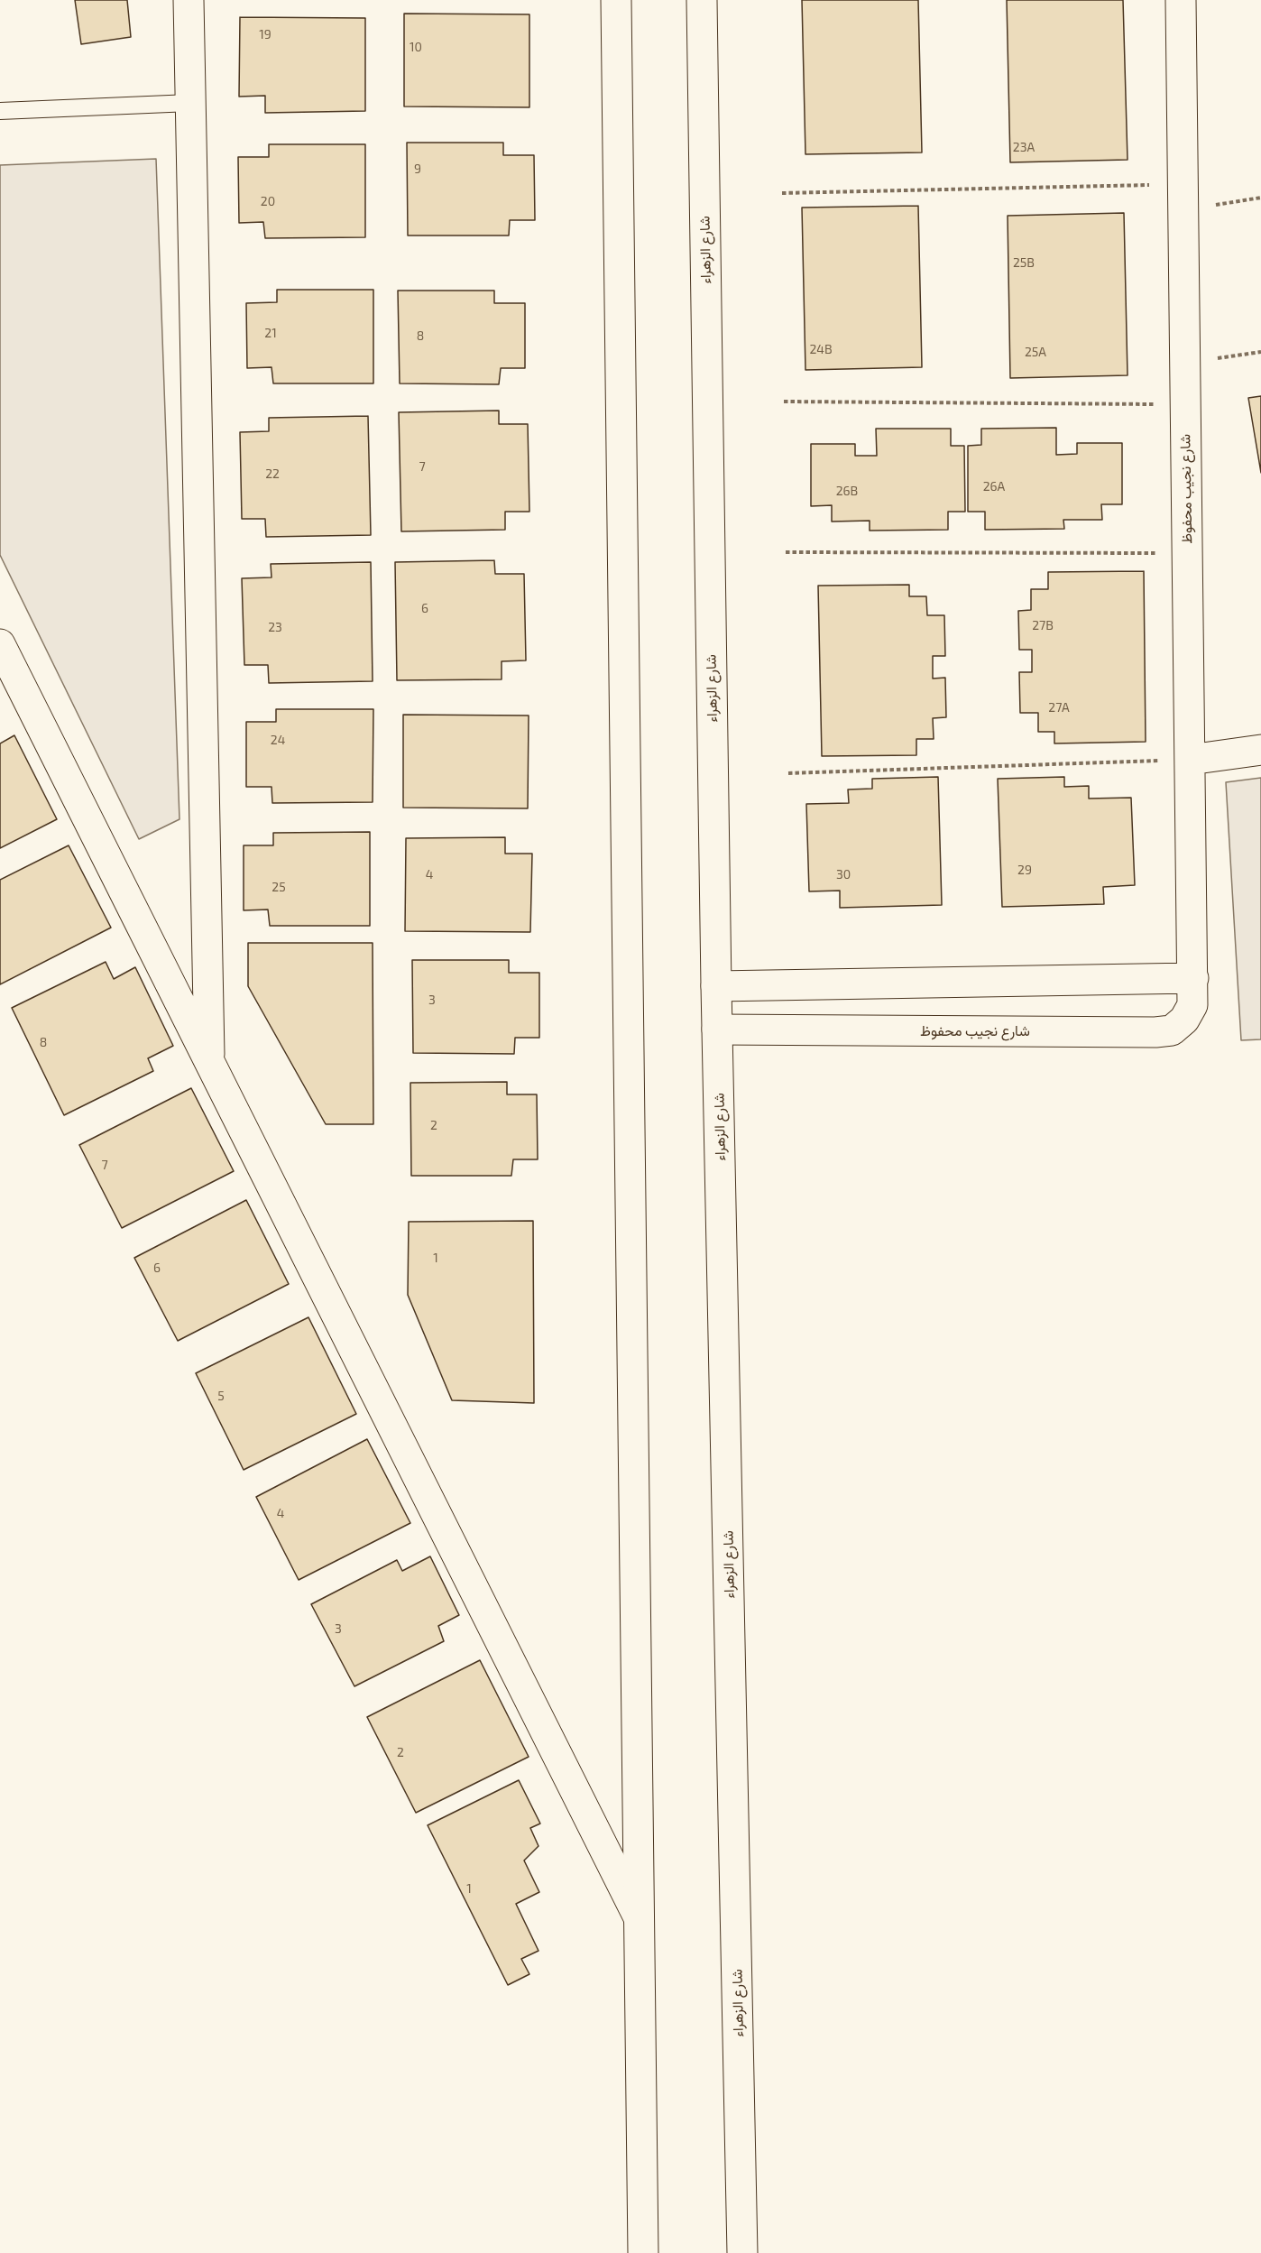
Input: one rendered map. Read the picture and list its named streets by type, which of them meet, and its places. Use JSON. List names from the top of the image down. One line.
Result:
{"streets":{"street":["شارع الزهراء","شارع نجيب محفوظ"]},"crossings":[["شارع الزهراء","شارع نجيب محفوظ"]],"house_numbers":["19","10","23A","9","20","25B","21","8","24B","25A","7","22","26A","26B","6","27B","23","27A","24","29","4","30","25","3","8","2","7","1","6","5","4","3","2","1"]}
